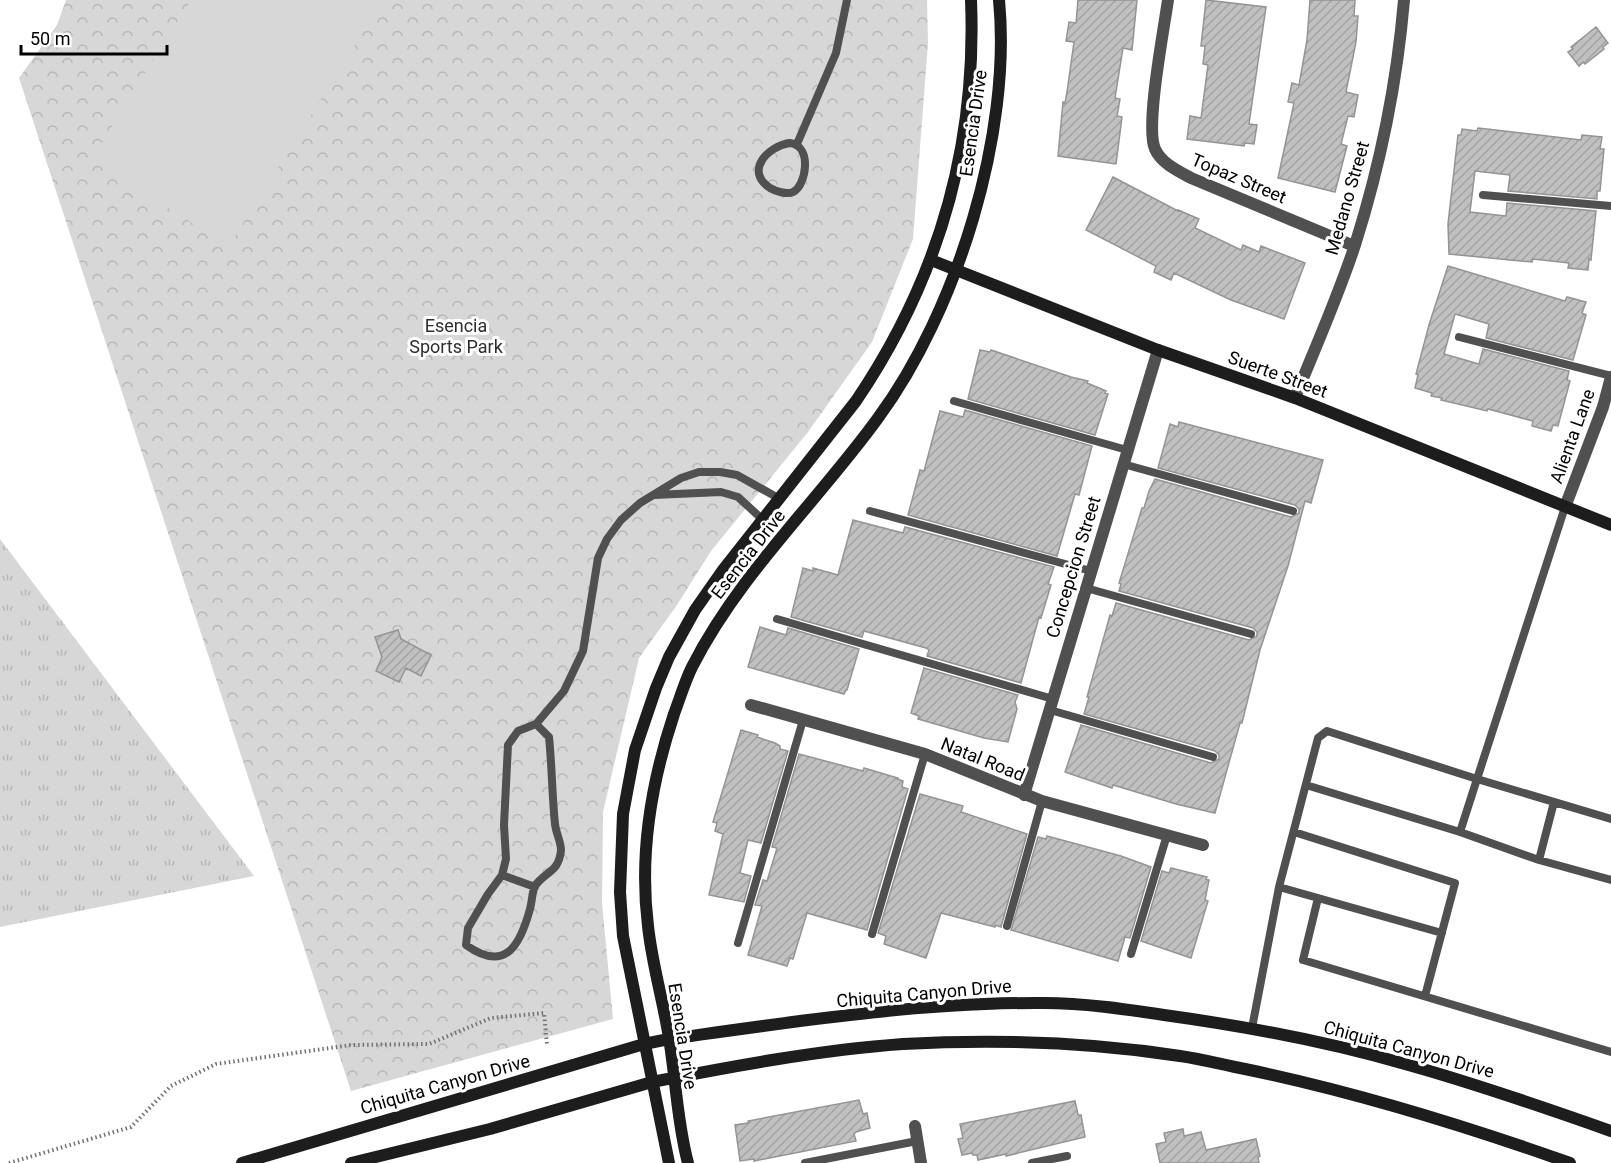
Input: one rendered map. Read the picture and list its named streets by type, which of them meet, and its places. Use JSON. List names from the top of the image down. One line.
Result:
{"streets":{"street":["Esencia Drive","Topaz Street","Medano Street","Suerte Street","Alienta Lane","Concepcion Street","Natal Road","Chiquita Canyon Drive"]},"crossings":[["Esencia Drive","Suerte Street"],["Esencia Drive","Chiquita Canyon Drive"],["Topaz Street","Medano Street"],["Medano Street","Suerte Street"],["Suerte Street","Alienta Lane"],["Suerte Street","Concepcion Street"],["Concepcion Street","Natal Road"]],"parks":["Esencia Sports Park"],"scale_bar":"50 m"}
